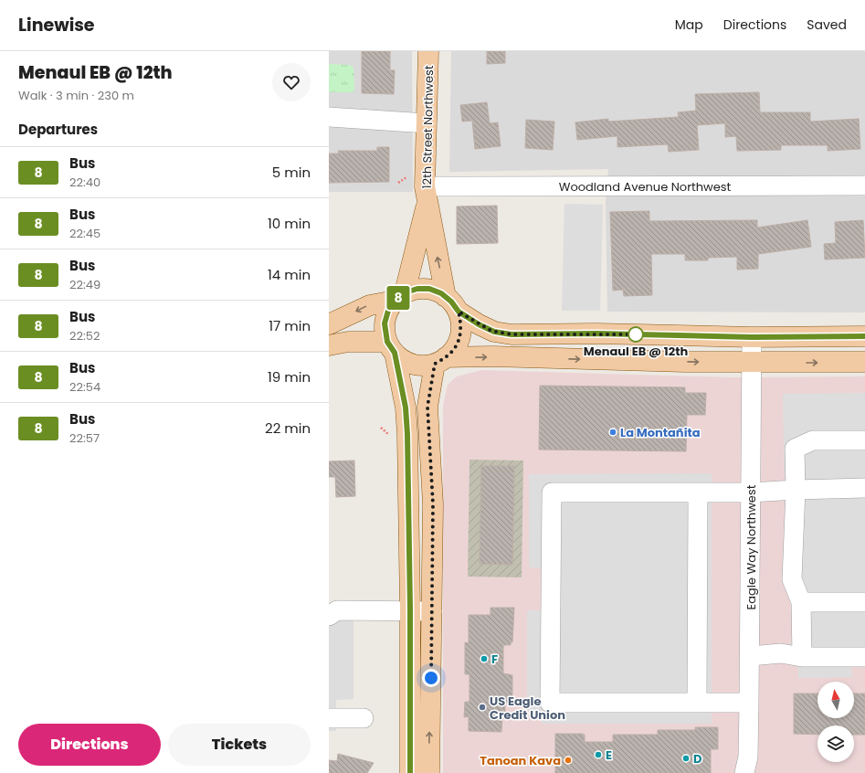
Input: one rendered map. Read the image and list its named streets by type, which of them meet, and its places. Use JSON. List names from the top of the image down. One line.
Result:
{"streets":{"main road":["12th Street Northwest"],"street":["Woodland Avenue Northwest","Eagle Way Northwest"]},"crossings":[["12th Street Northwest","Woodland Avenue Northwest"]],"places":["Menaul EB @ 12th","La Montañita","F","US Eagle Credit Union","E","D","Tanoan Kava"],"lines":["bus line 8"],"north":"top","page":{"header":"Linewise","nav":["Map","Directions","Saved"],"heading":[["Menaul EB @ 12th","Walk · 3 min · 230 m"],"Departures"],"on_map":"8","list":[{"mark":"8","name":"Bus","note":"22:40","value":"5 min"},{"mark":"8","name":"Bus","note":"22:45","value":"10 min"},{"mark":"8","name":"Bus","note":"22:49","value":"14 min"},{"mark":"8","name":"Bus","note":"22:52","value":"17 min"},{"mark":"8","name":"Bus","note":"22:54","value":"19 min"},{"mark":"8","name":"Bus","note":"22:57","value":"22 min"}],"buttons":["Directions","Tickets"]}}
